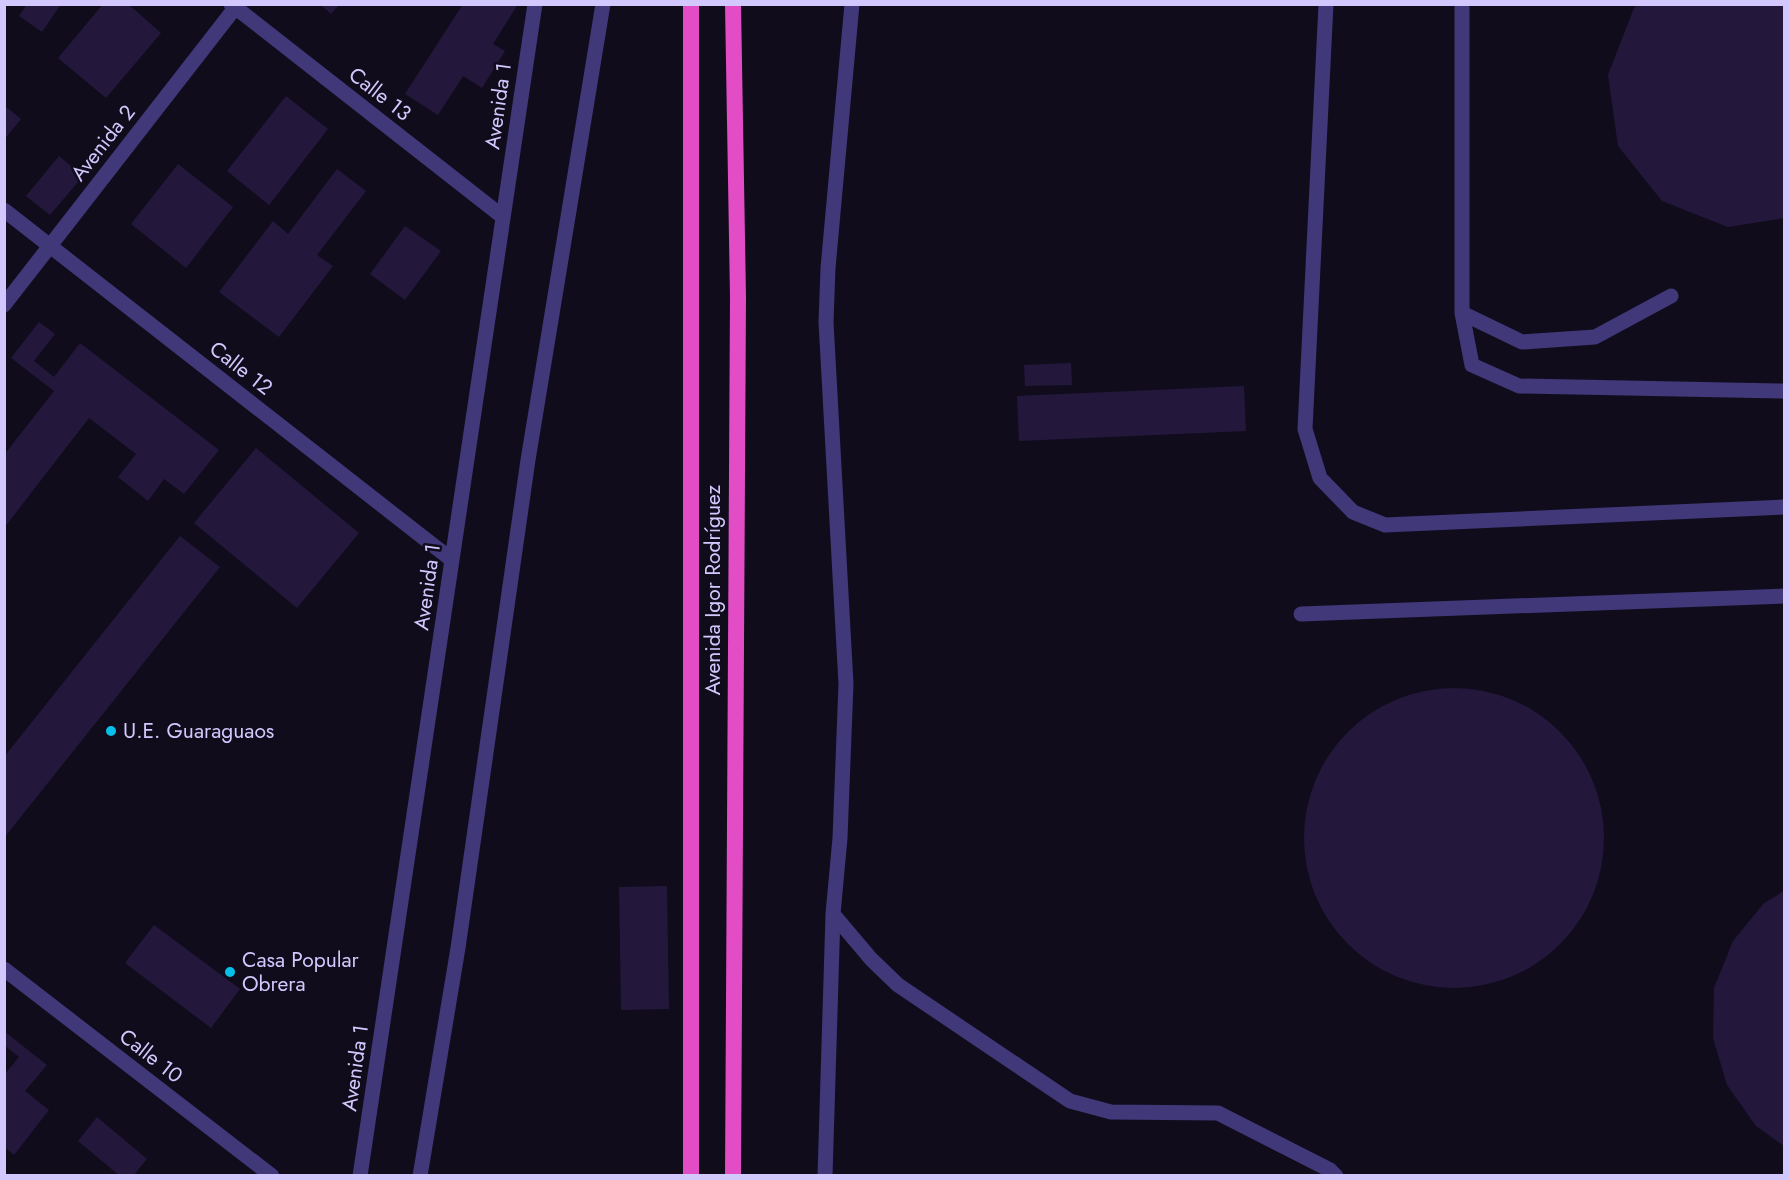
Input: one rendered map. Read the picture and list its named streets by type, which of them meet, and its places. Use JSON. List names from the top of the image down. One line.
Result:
{"streets":{"highway":["Avenida Igor Rodríguez"],"street":["Calle 13","Avenida 1","Avenida 2","Calle 12","Calle 10"]},"crossings":[["Calle 13","Avenida 1"],["Calle 13","Avenida 2"],["Avenida 1","Calle 12"],["Avenida 2","Calle 12"]],"places":["U.E. Guaraguaos","Casa Popular Obrera"]}
